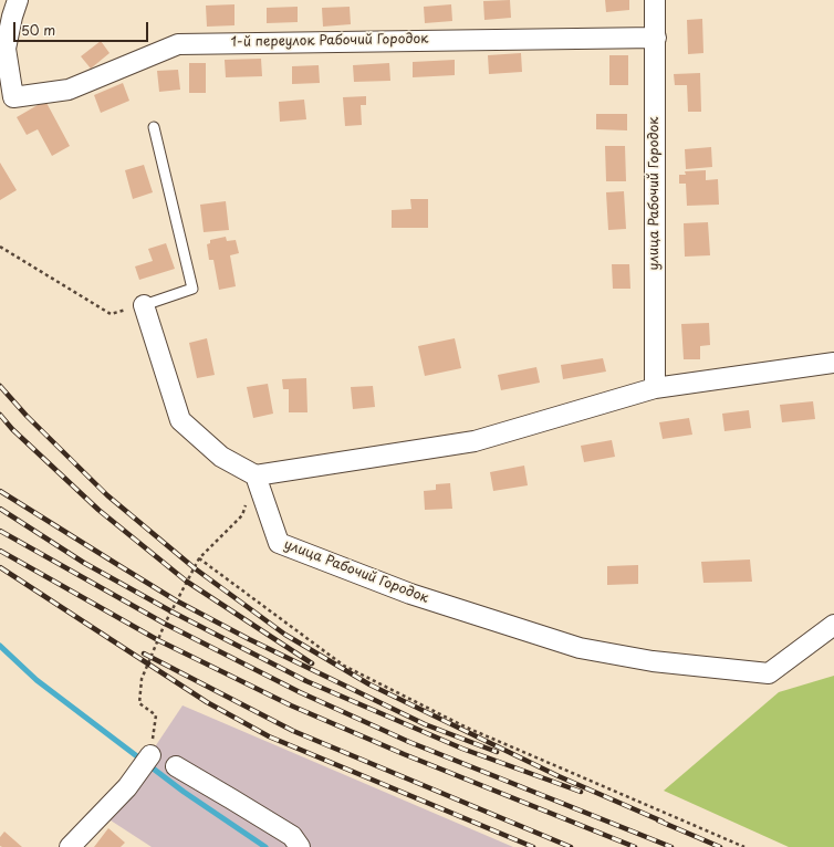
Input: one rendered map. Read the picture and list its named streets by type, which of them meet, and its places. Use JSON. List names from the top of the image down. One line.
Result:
{"streets":{"street":["1-й переулок Рабочий Городок","улица Рабочий Городок"]},"crossings":[["1-й переулок Рабочий Городок","улица Рабочий Городок"]],"scale_bar":"50 m"}
